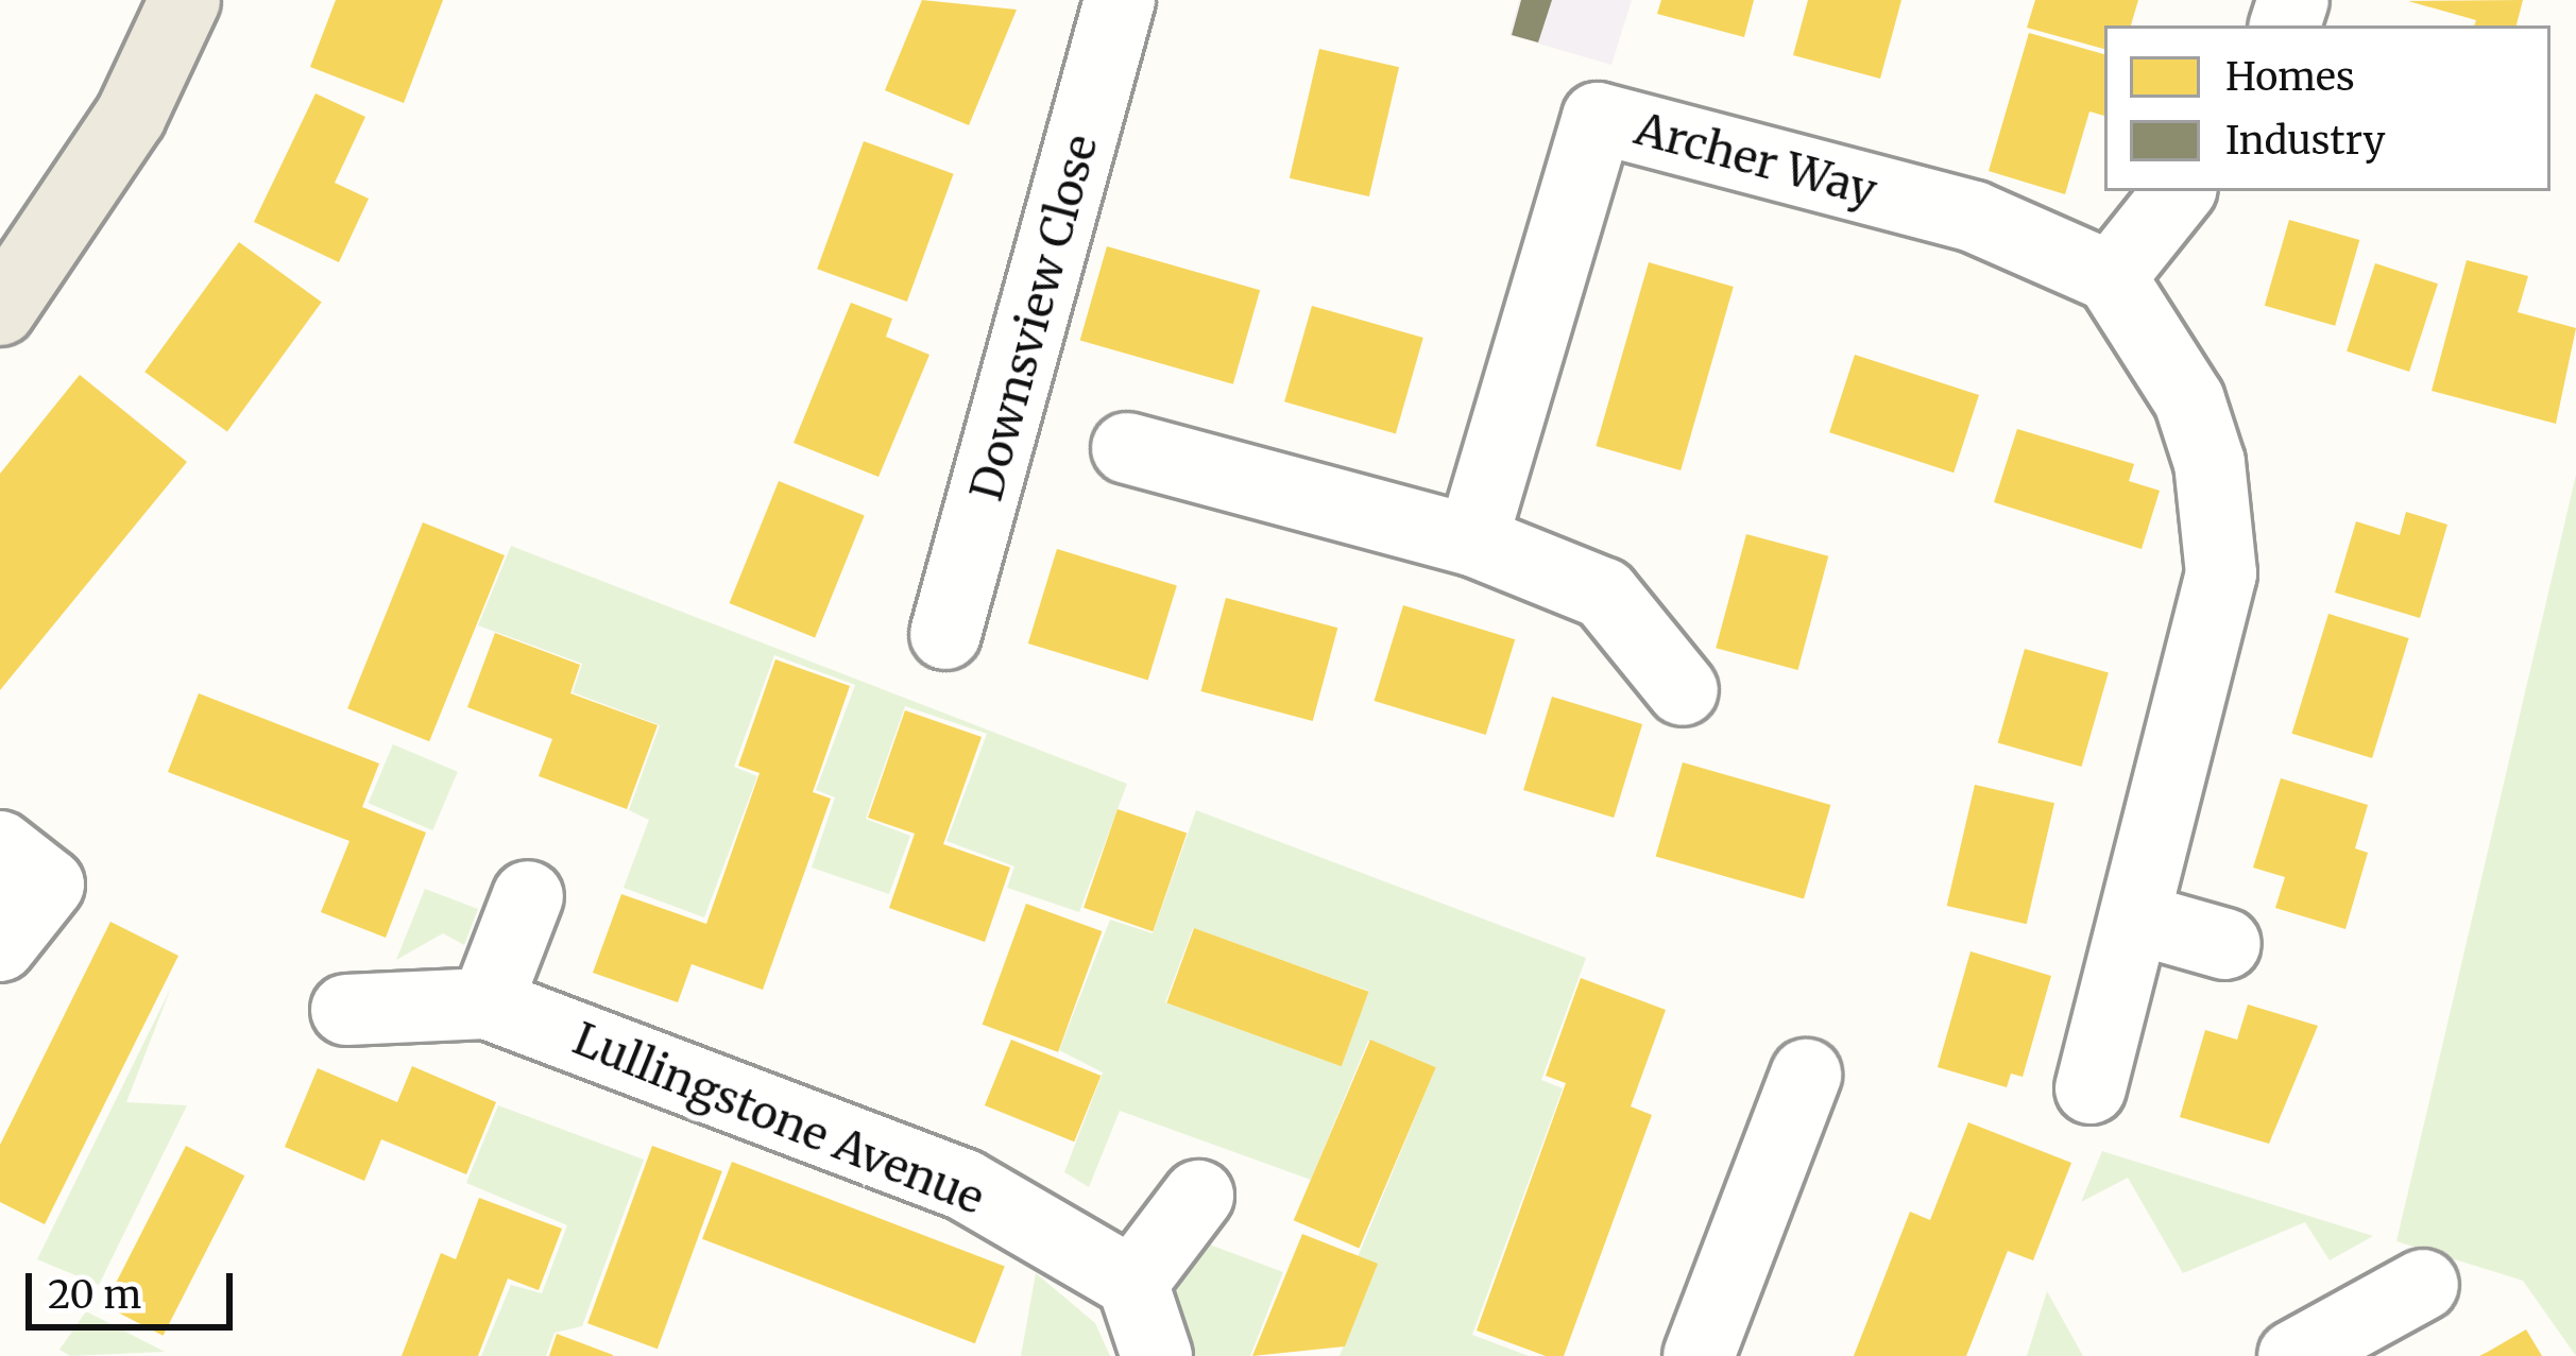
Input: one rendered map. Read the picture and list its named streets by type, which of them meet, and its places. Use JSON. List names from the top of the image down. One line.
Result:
{"streets":{"street":["Archer Way","Downsview Close","Lullingstone Avenue"]},"legend":["Homes","Industry"],"scale_bar":"20 m"}
